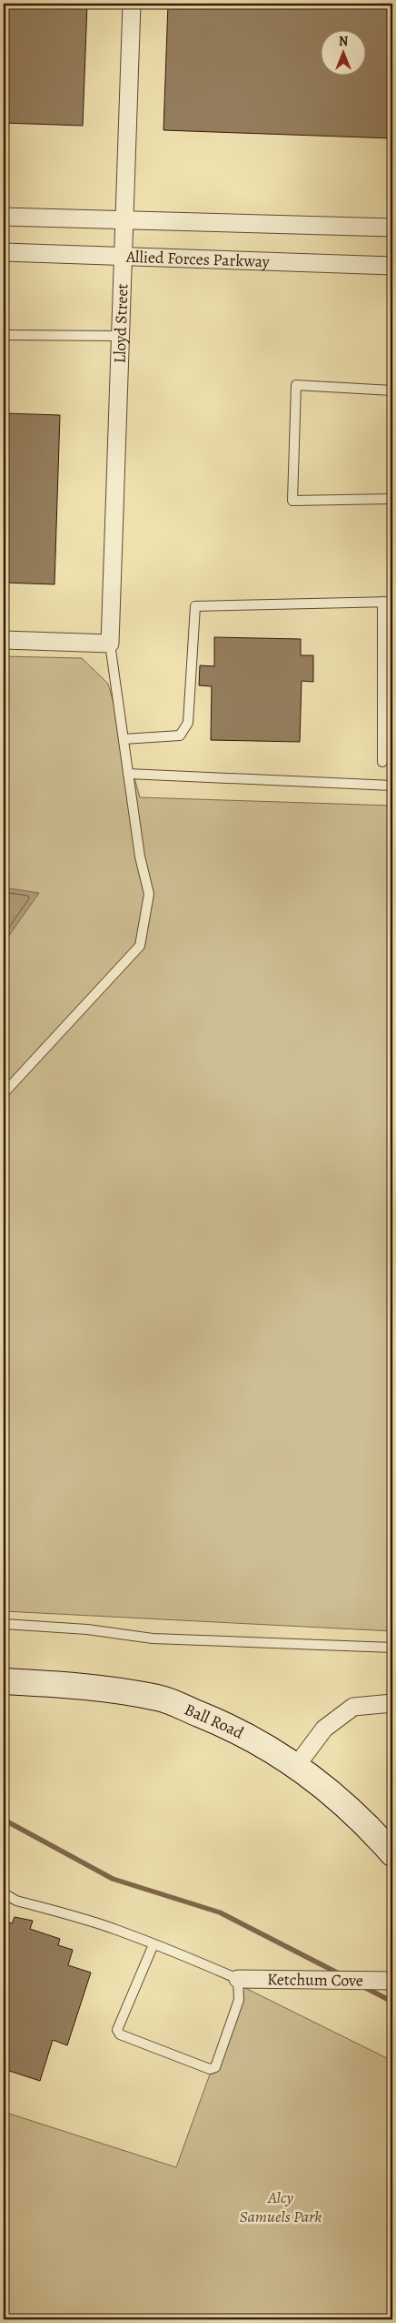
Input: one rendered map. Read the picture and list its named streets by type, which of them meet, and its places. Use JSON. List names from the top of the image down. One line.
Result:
{"streets":{"main road":["Ball Road"],"street":["Allied Forces Parkway","Lloyd Street","Ketchum Cove"]},"crossings":[["Allied Forces Parkway","Lloyd Street"]],"parks":["Alcy Samuels Park"],"north":"top"}
